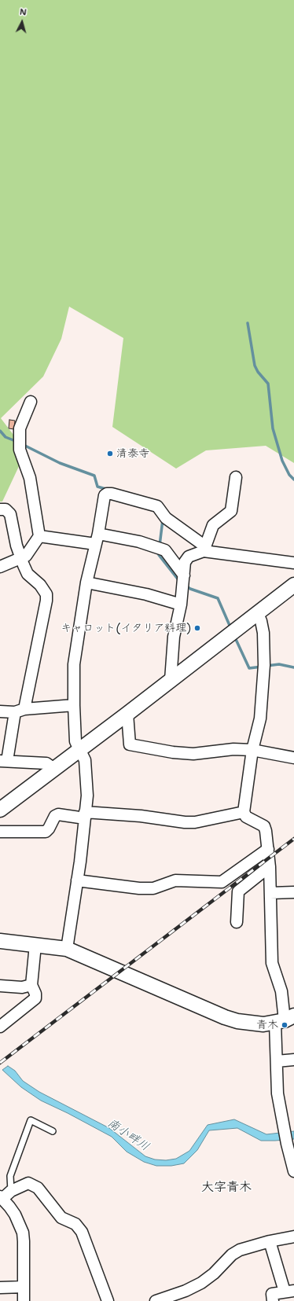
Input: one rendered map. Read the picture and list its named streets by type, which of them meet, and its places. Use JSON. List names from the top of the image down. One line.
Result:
{"districts":["大字青木"],"water":["南小畔川"],"places":["清泰寺","キャロット(イタリア料理)","青木"],"north":"top"}
